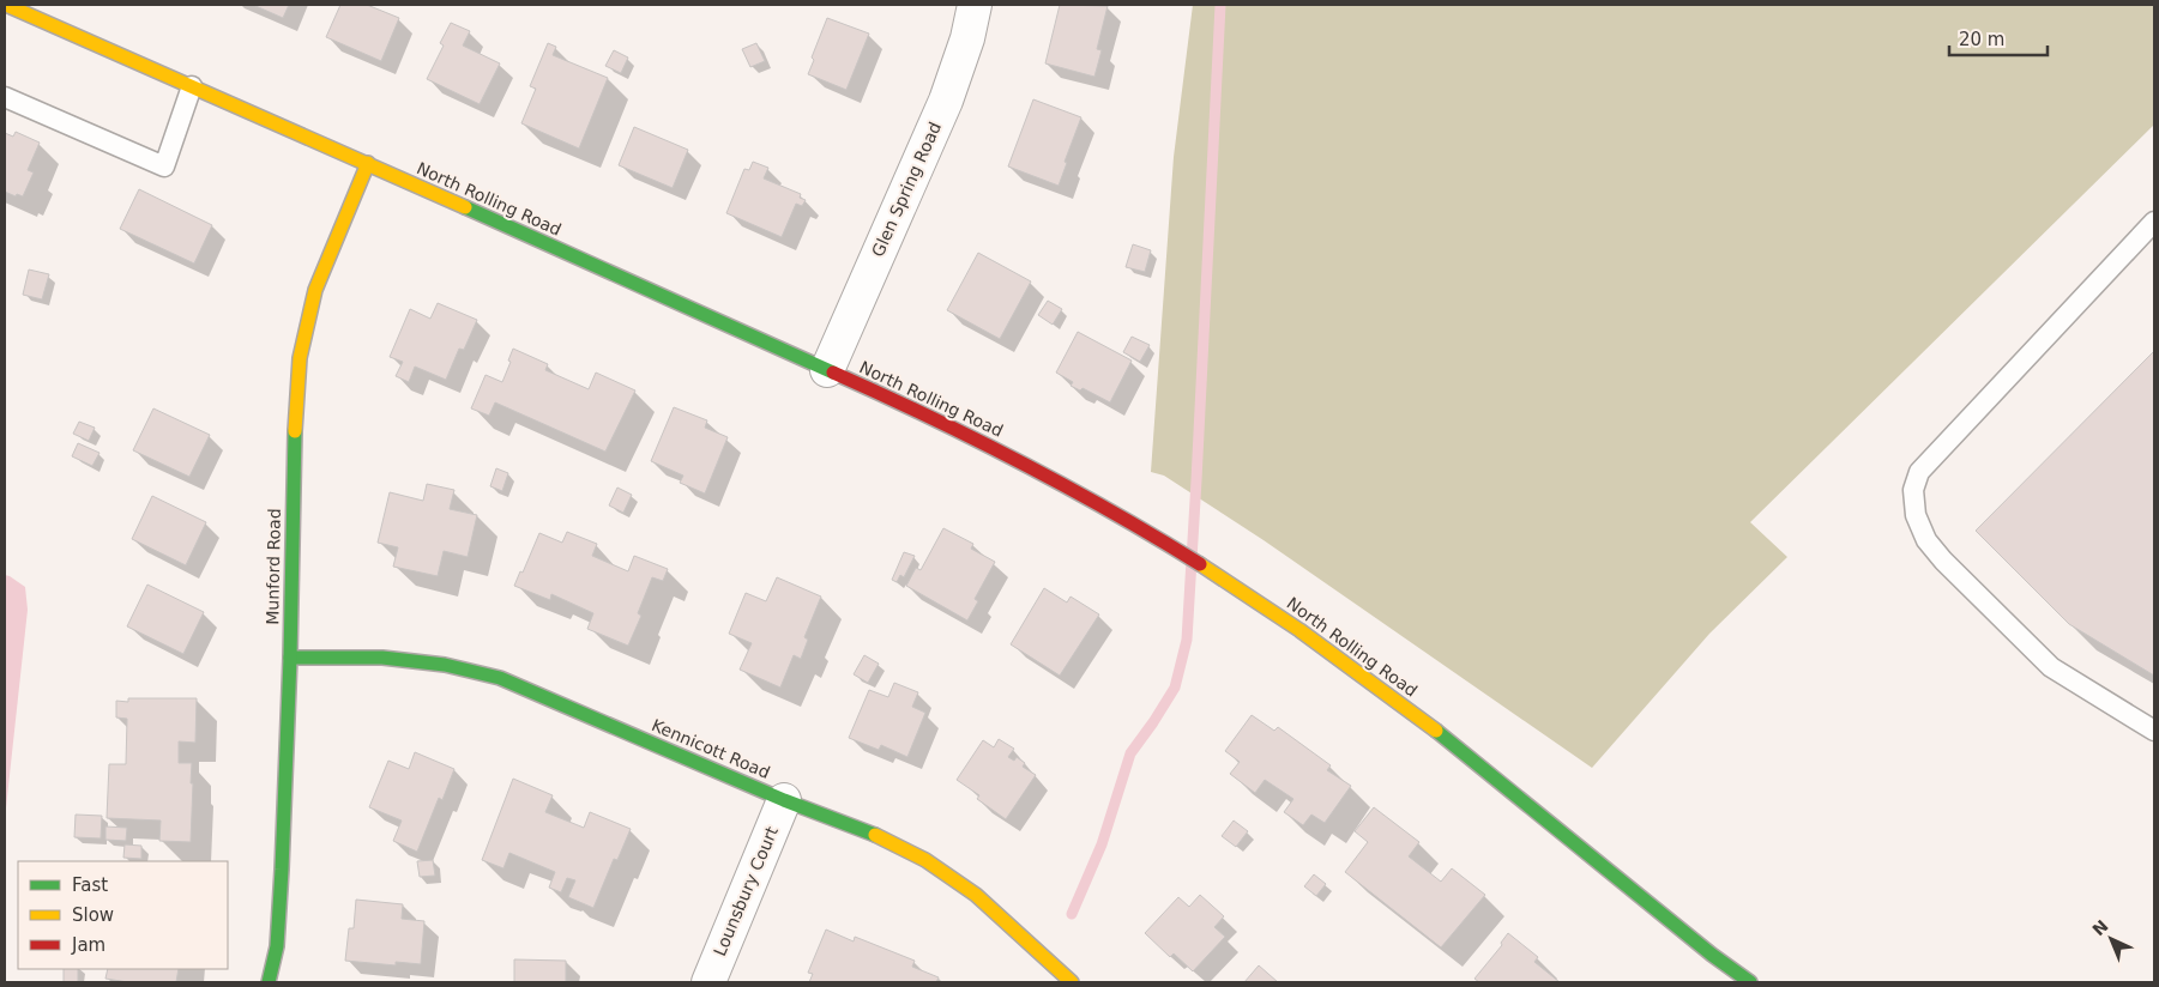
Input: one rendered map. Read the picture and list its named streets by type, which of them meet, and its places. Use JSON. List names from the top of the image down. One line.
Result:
{"streets":{"main road":["North Rolling Road","Munford Road","Kennicott Road"],"street":["Glen Spring Road","Lounsbury Court"]},"crossings":[["Glen Spring Road","North Rolling Road"],["North Rolling Road","Munford Road"],["Munford Road","Kennicott Road"],["Kennicott Road","Lounsbury Court"]],"legend":["Fast","Slow","Jam"],"scale_bar":"20 m","north":"top left"}
